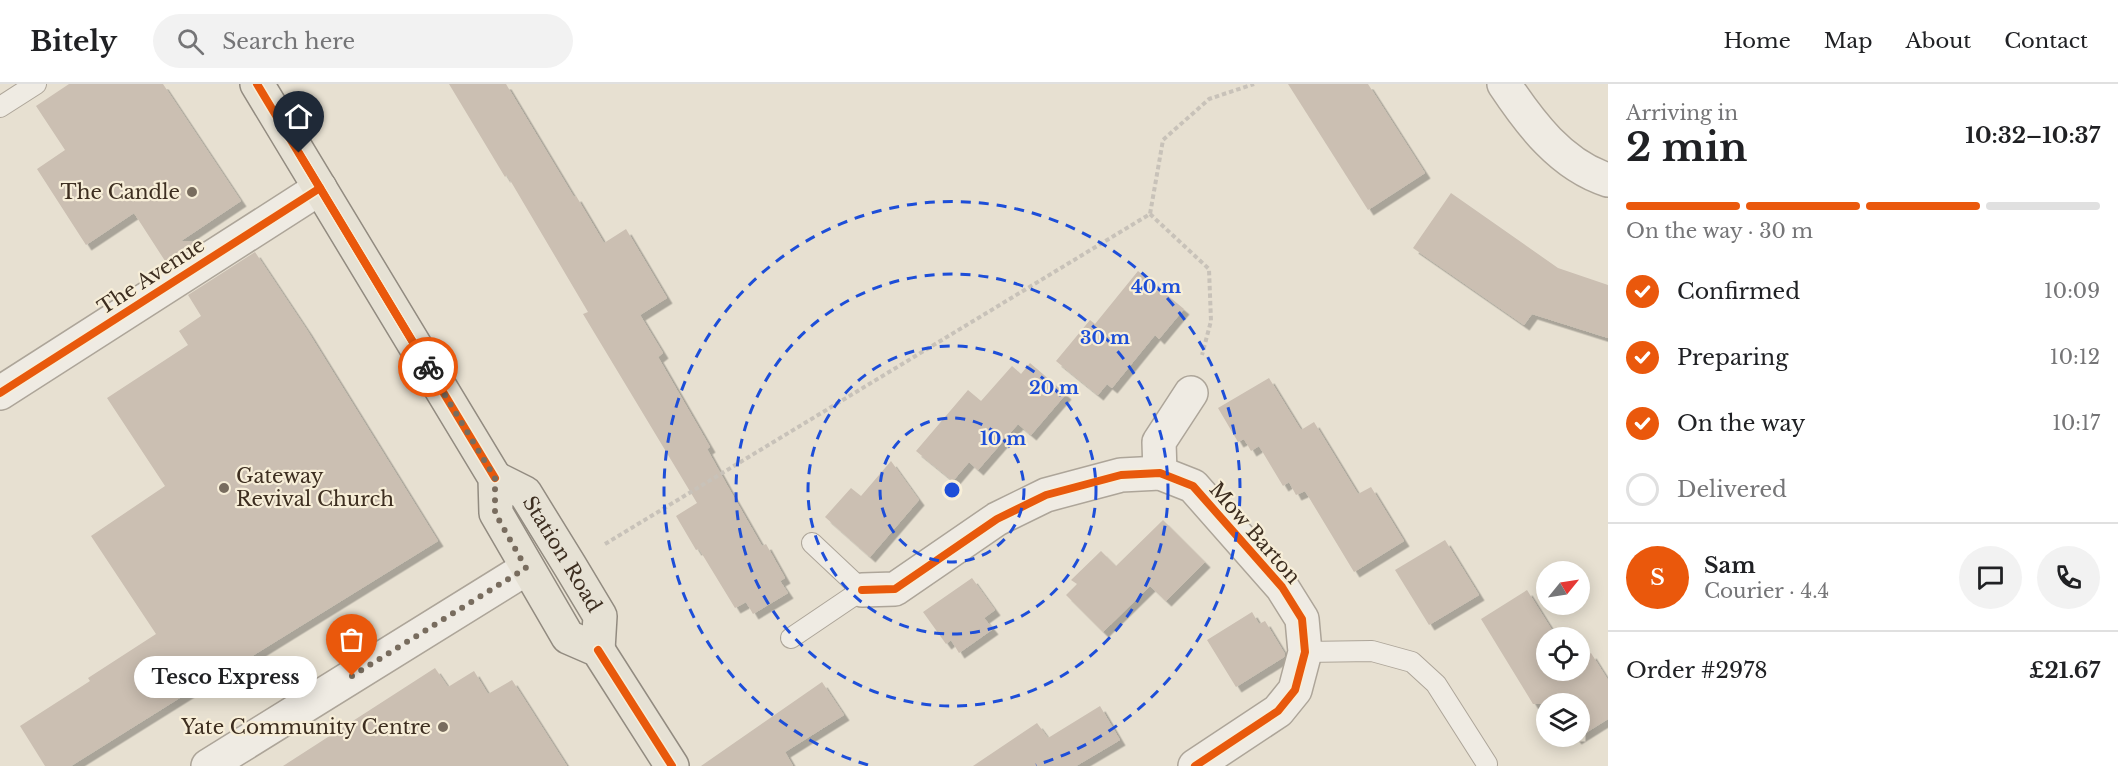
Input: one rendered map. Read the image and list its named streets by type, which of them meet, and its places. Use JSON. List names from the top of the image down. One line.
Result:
{"streets":{"main road":["Station Road"],"street":["The Avenue","Mow Barton"]},"places":["The Candle","Gateway Revival Church","Tesco Express","Yate Community Centre"],"north":"top right","page":{"header":"Bitely","search":"Search here","nav":["Home","Map","About","Contact"],"heading":["2 min","Arriving in","10:32–10:37"],"panel":["Sam","Courier · 4.4","Order #2978","£21.67"],"bar":"On the way · 30 m","list":[["Confirmed","10:09"],["Preparing","10:12"],["On the way","10:17"],"Delivered"],"round":"S","bubble":"Tesco Express"},"rings":["40 m","30 m","20 m","10 m"]}
